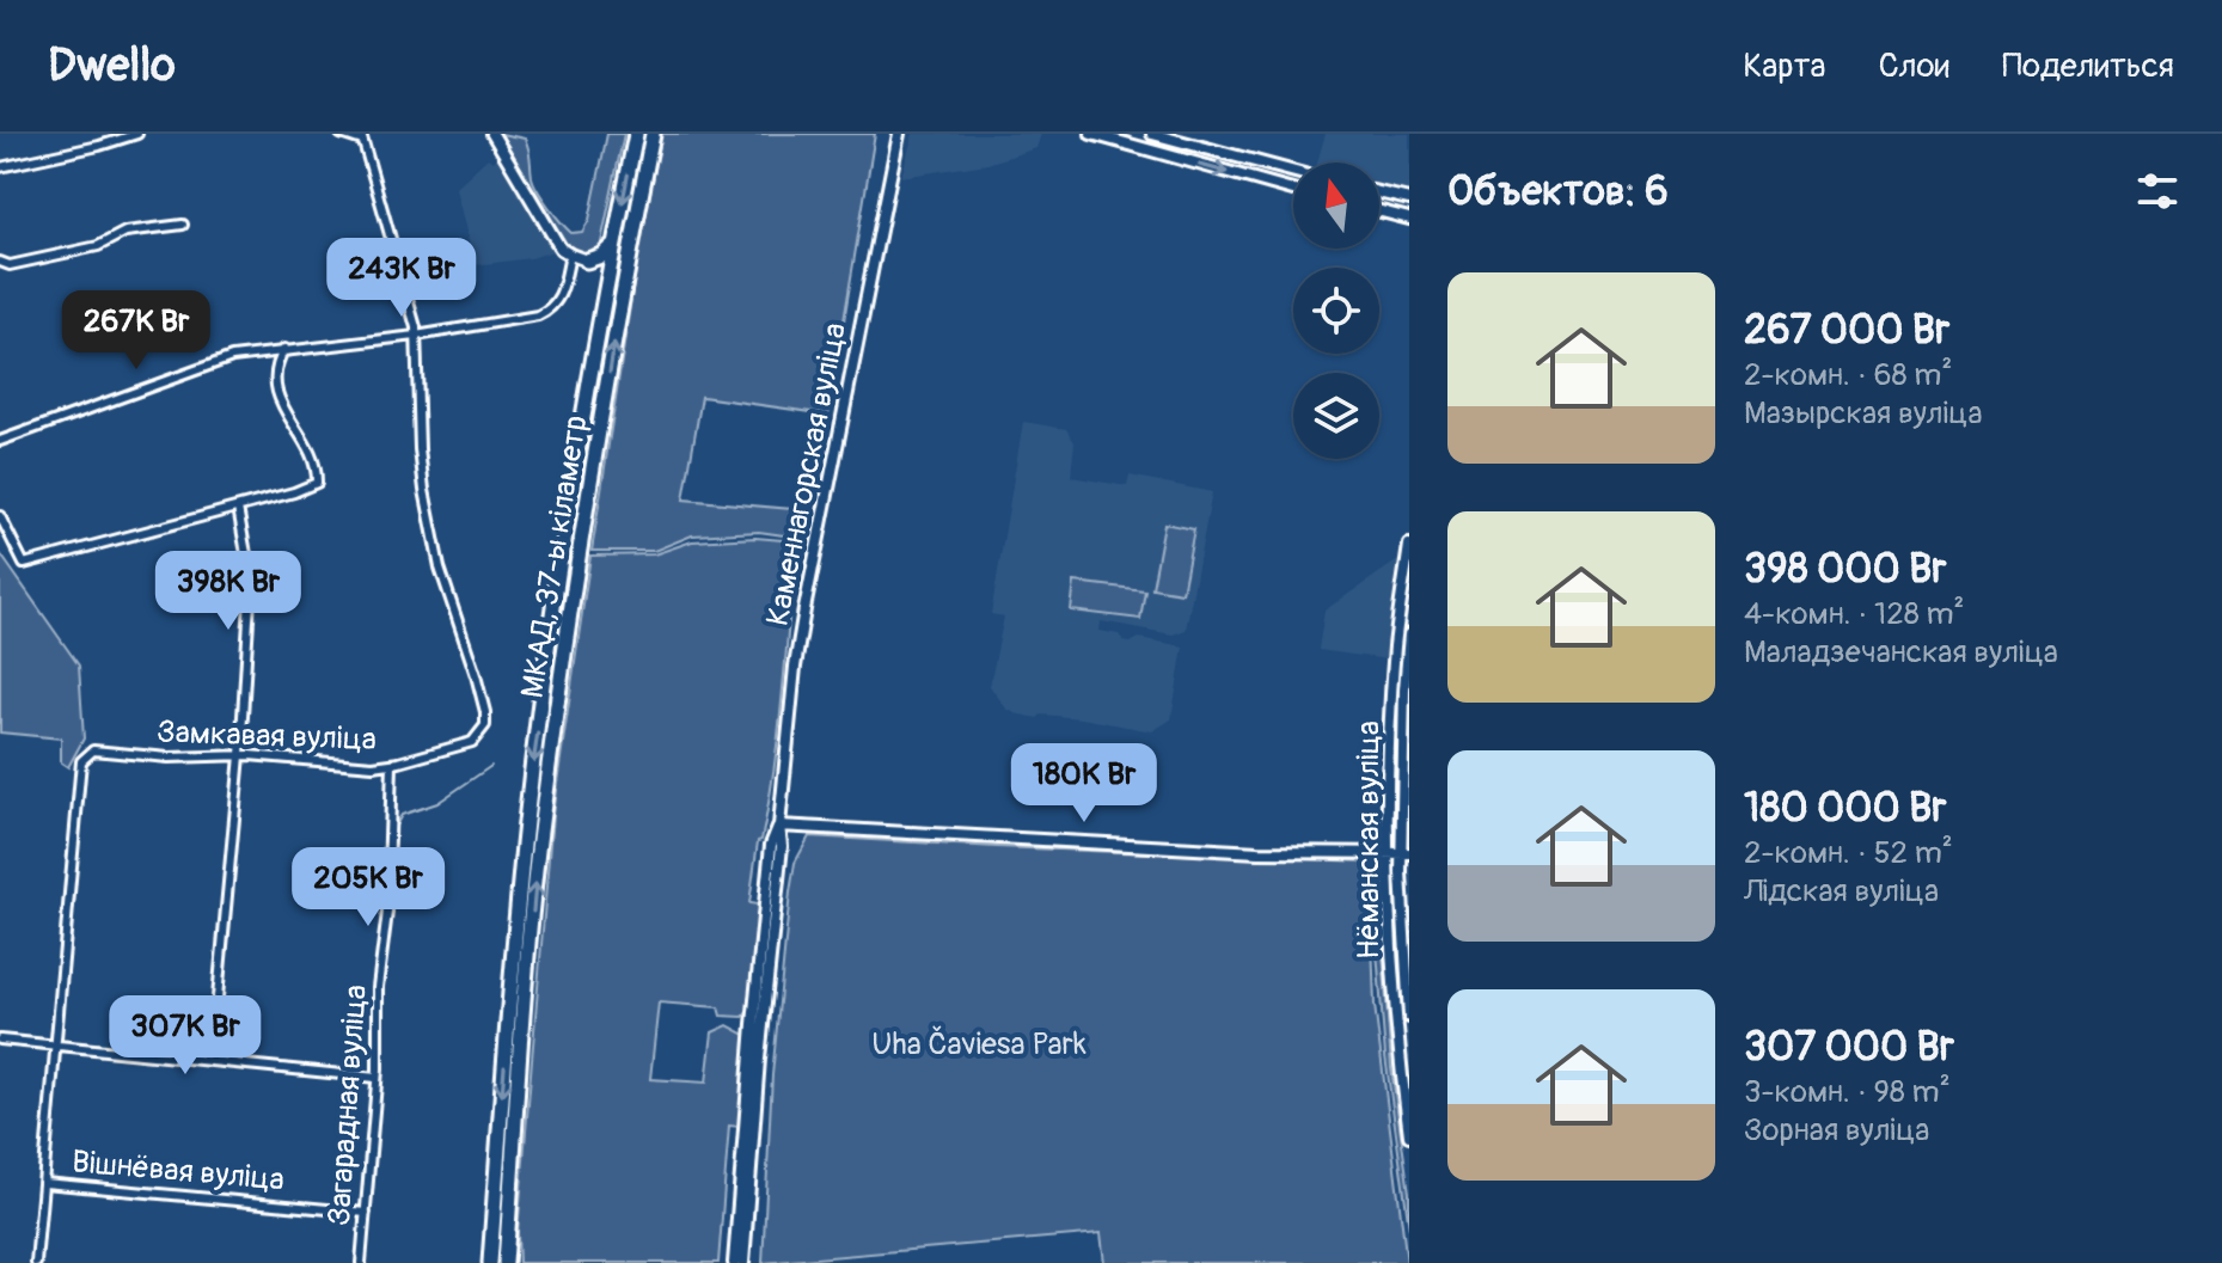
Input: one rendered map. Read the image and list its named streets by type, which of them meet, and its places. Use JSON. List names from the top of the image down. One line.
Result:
{"streets":{"highway":["МКАД, 37-ы кіламетр"],"main road":["Каменнагорская вуліца","Нёманская вуліца"],"street":["Замкавая вуліца","Загарадная вуліца","Вішнёвая вуліца"]},"crossings":[["Замкавая вуліца","Загарадная вуліца"],["Загарадная вуліца","Вішнёвая вуліца"]],"parks":["Uha Čaviesa Park"],"north":"top","page":{"header":"Dwello","nav":["Карта","Слои","Поделиться"],"heading":"Объектов: 6","price":["243K Br","267K Br","398K Br","180K Br","205K Br","307K Br"],"list":[{"name":"267 000 Br","note":"2-комн. · 68 m² · Мазырская вуліца"},{"name":"398 000 Br","note":"4-комн. · 128 m² · Маладзечанская вуліца"},{"name":"180 000 Br","note":"2-комн. · 52 m² · Лідская вуліца"},{"name":"307 000 Br","note":"3-комн. · 98 m² · Зорная вуліца"}]}}
